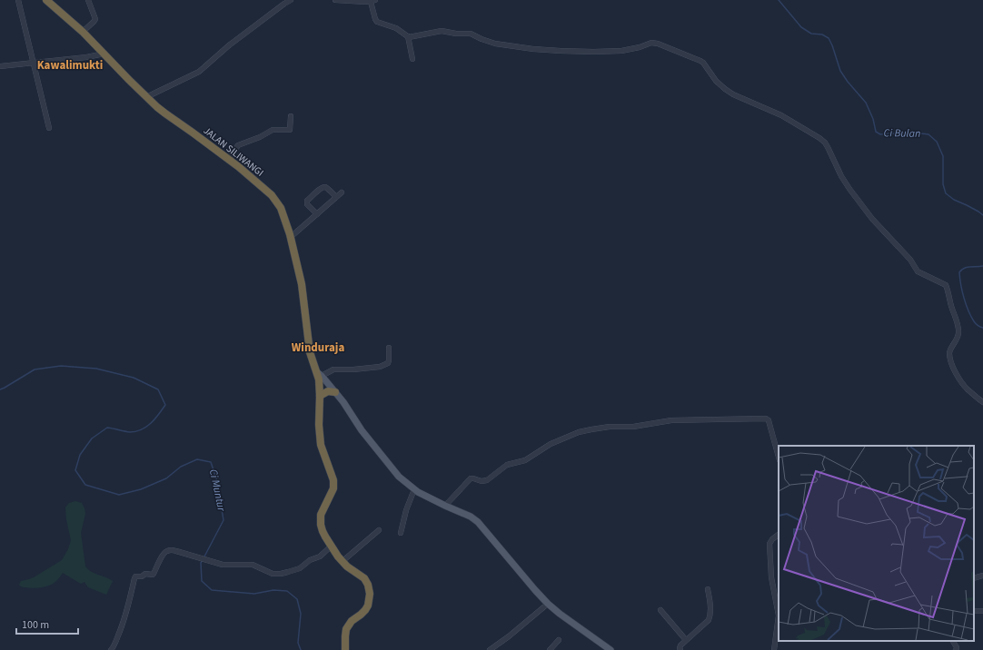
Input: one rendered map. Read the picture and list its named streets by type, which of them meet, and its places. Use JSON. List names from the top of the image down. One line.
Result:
{"streets":{"highway":["JALAN SILIWANGI"]},"districts":["Kawalimukti","Winduraja"],"water":["Ci Bulan","Ci Muntur"],"scale_bar":"100 m"}
